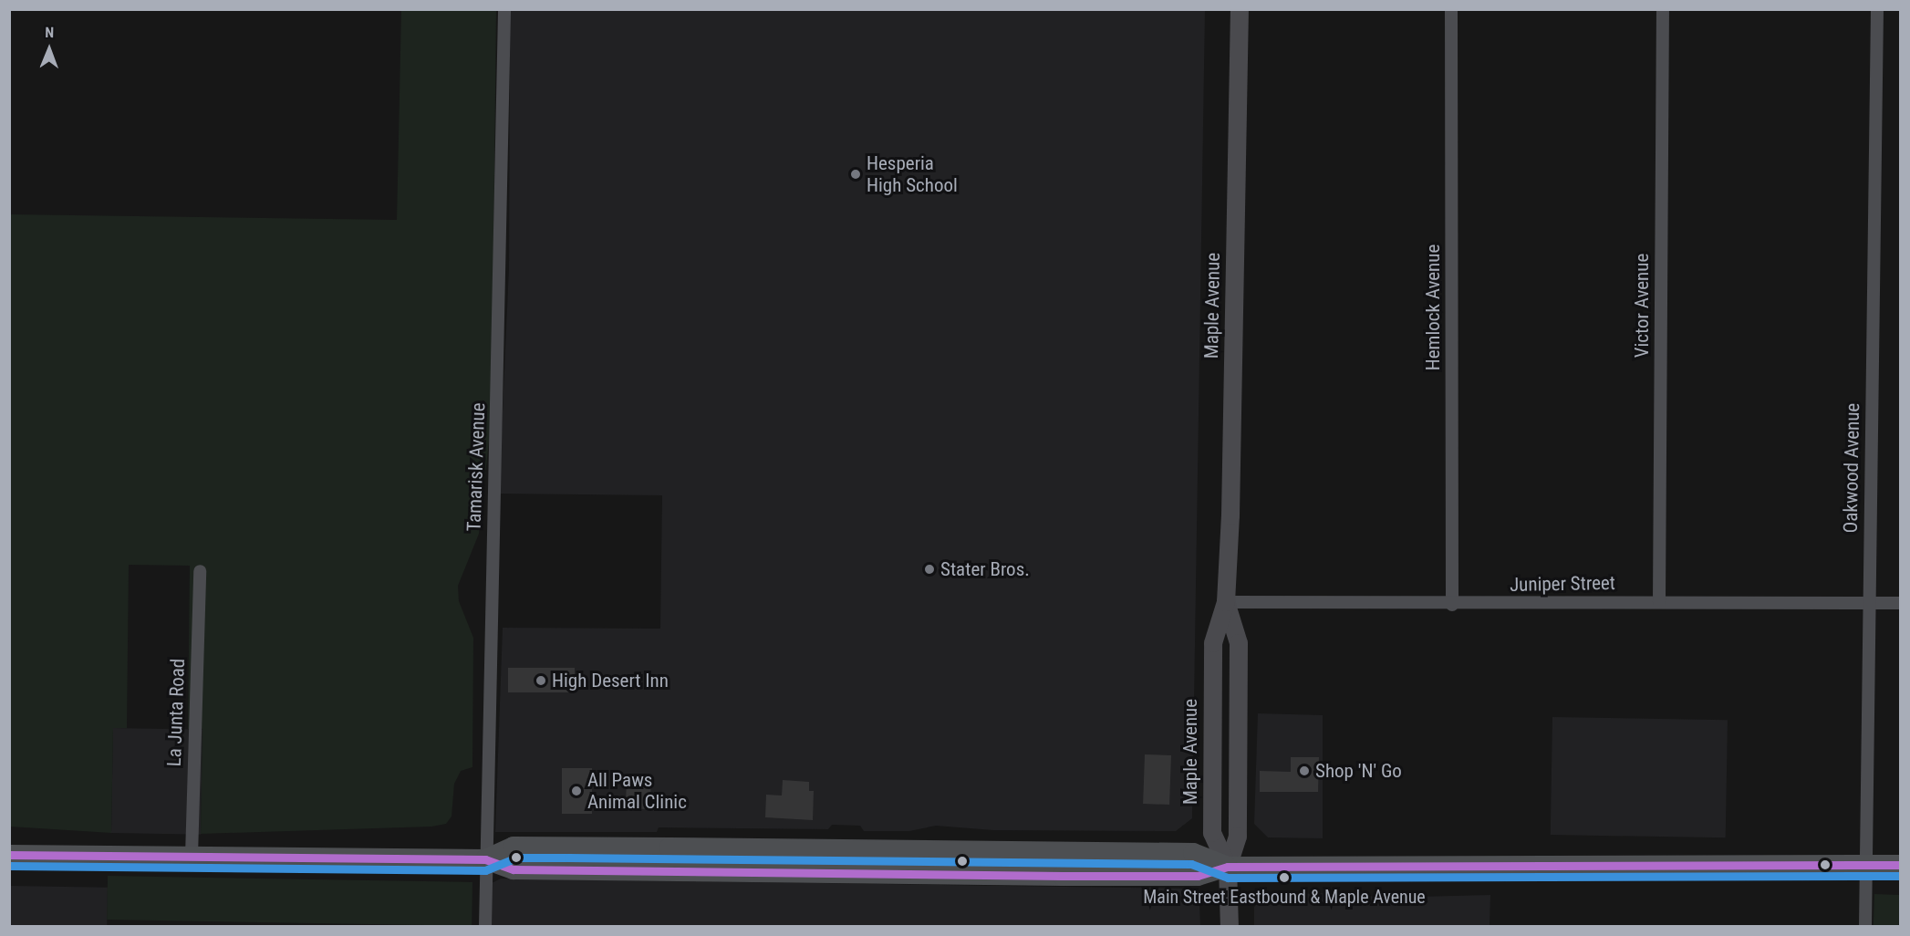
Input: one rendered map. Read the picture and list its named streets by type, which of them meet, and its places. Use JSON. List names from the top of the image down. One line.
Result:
{"streets":{"street":["Maple Avenue","Victor Avenue","Hemlock Avenue","Tamarisk Avenue","Oakwood Avenue","Juniper Street","La Junta Road"]},"crossings":[["Maple Avenue","Juniper Street"],["Victor Avenue","Juniper Street"],["Hemlock Avenue","Juniper Street"],["Oakwood Avenue","Juniper Street"]],"places":["Hesperia High School","Stater Bros.","High Desert Inn","Shop 'N' Go","All Paws Animal Clinic","Main Street Eastbound & Maple Avenue"],"north":"top"}
